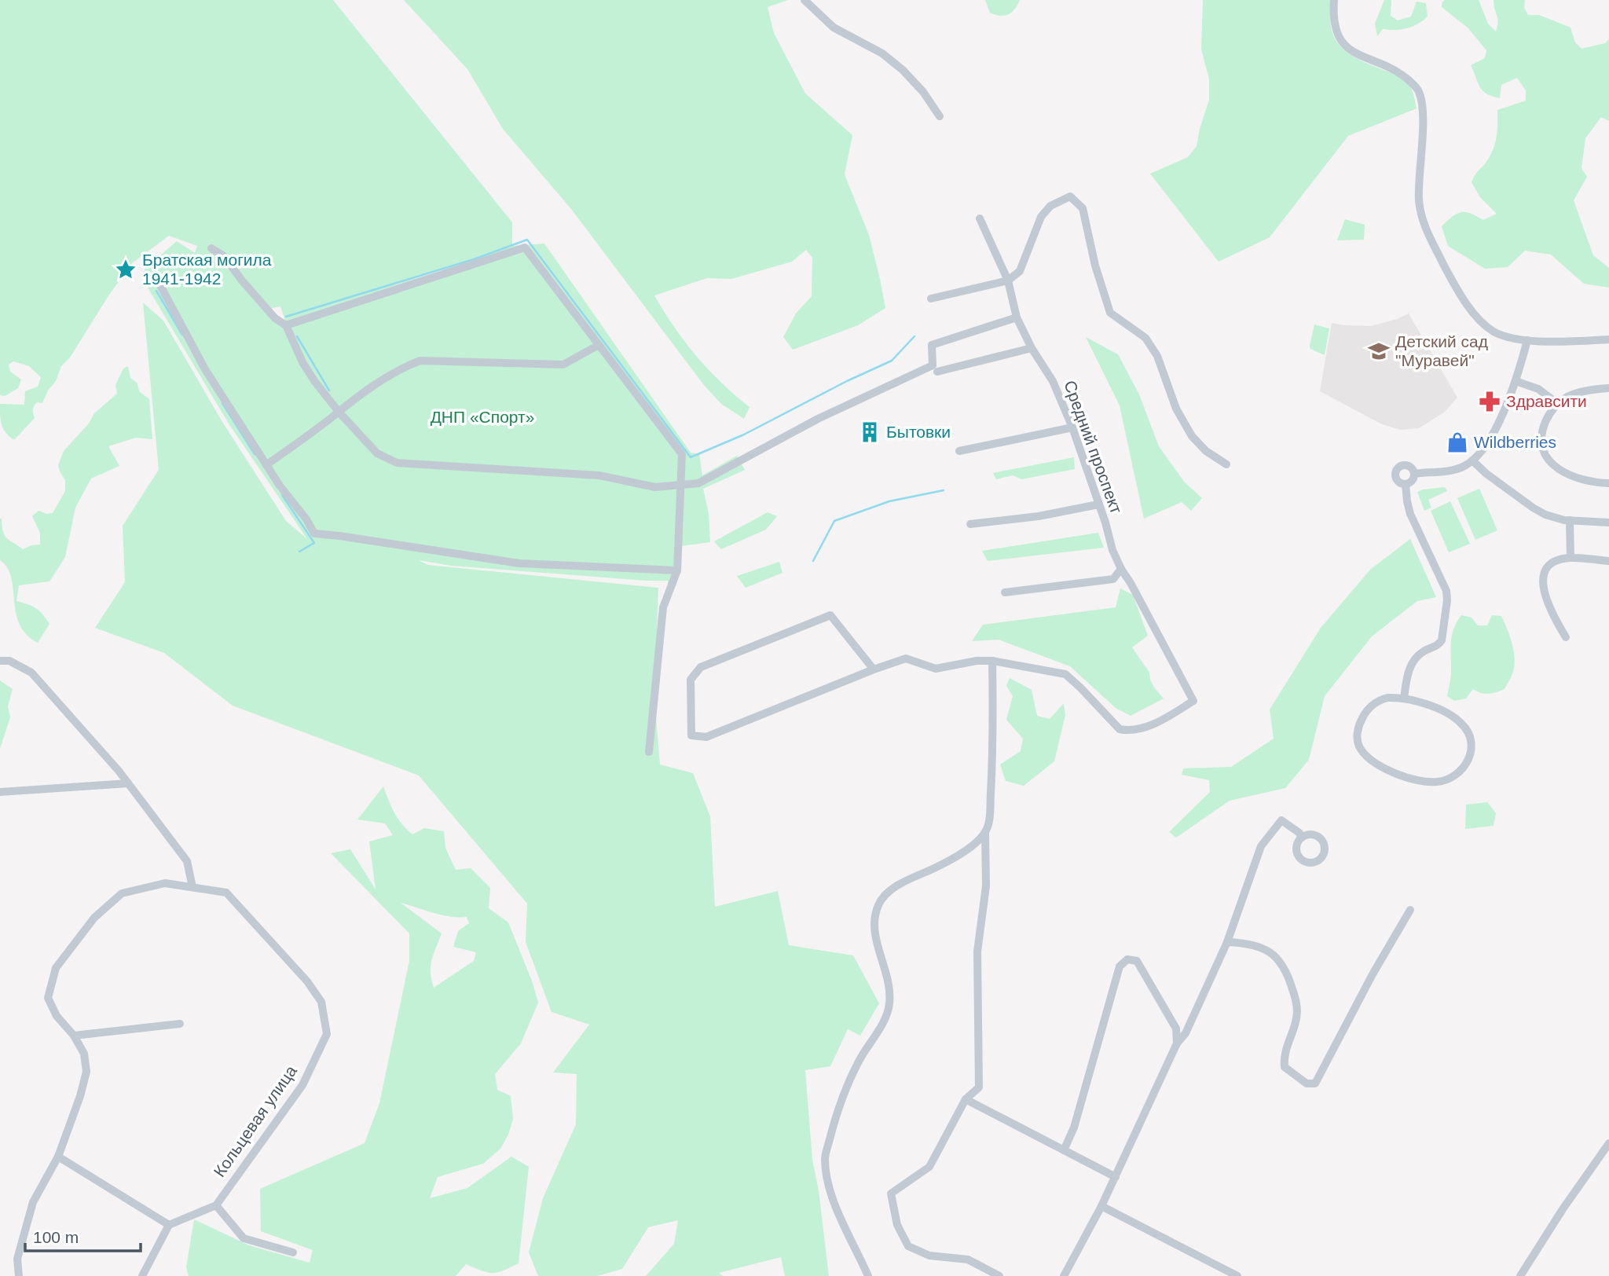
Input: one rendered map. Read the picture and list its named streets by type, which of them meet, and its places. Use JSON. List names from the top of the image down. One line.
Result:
{"streets":{"street":["Средний проспект","Кольцевая улица"]},"parks":["ДНП «Спорт»"],"places":{"place":["Братская могила 1941-1942"],"school or university":["Детский сад \"Муравей\""],"pharmacy":["Здравсити"],"building":["Бытовки"],"shop":["Wildberries"]},"scale_bar":"100 m"}
